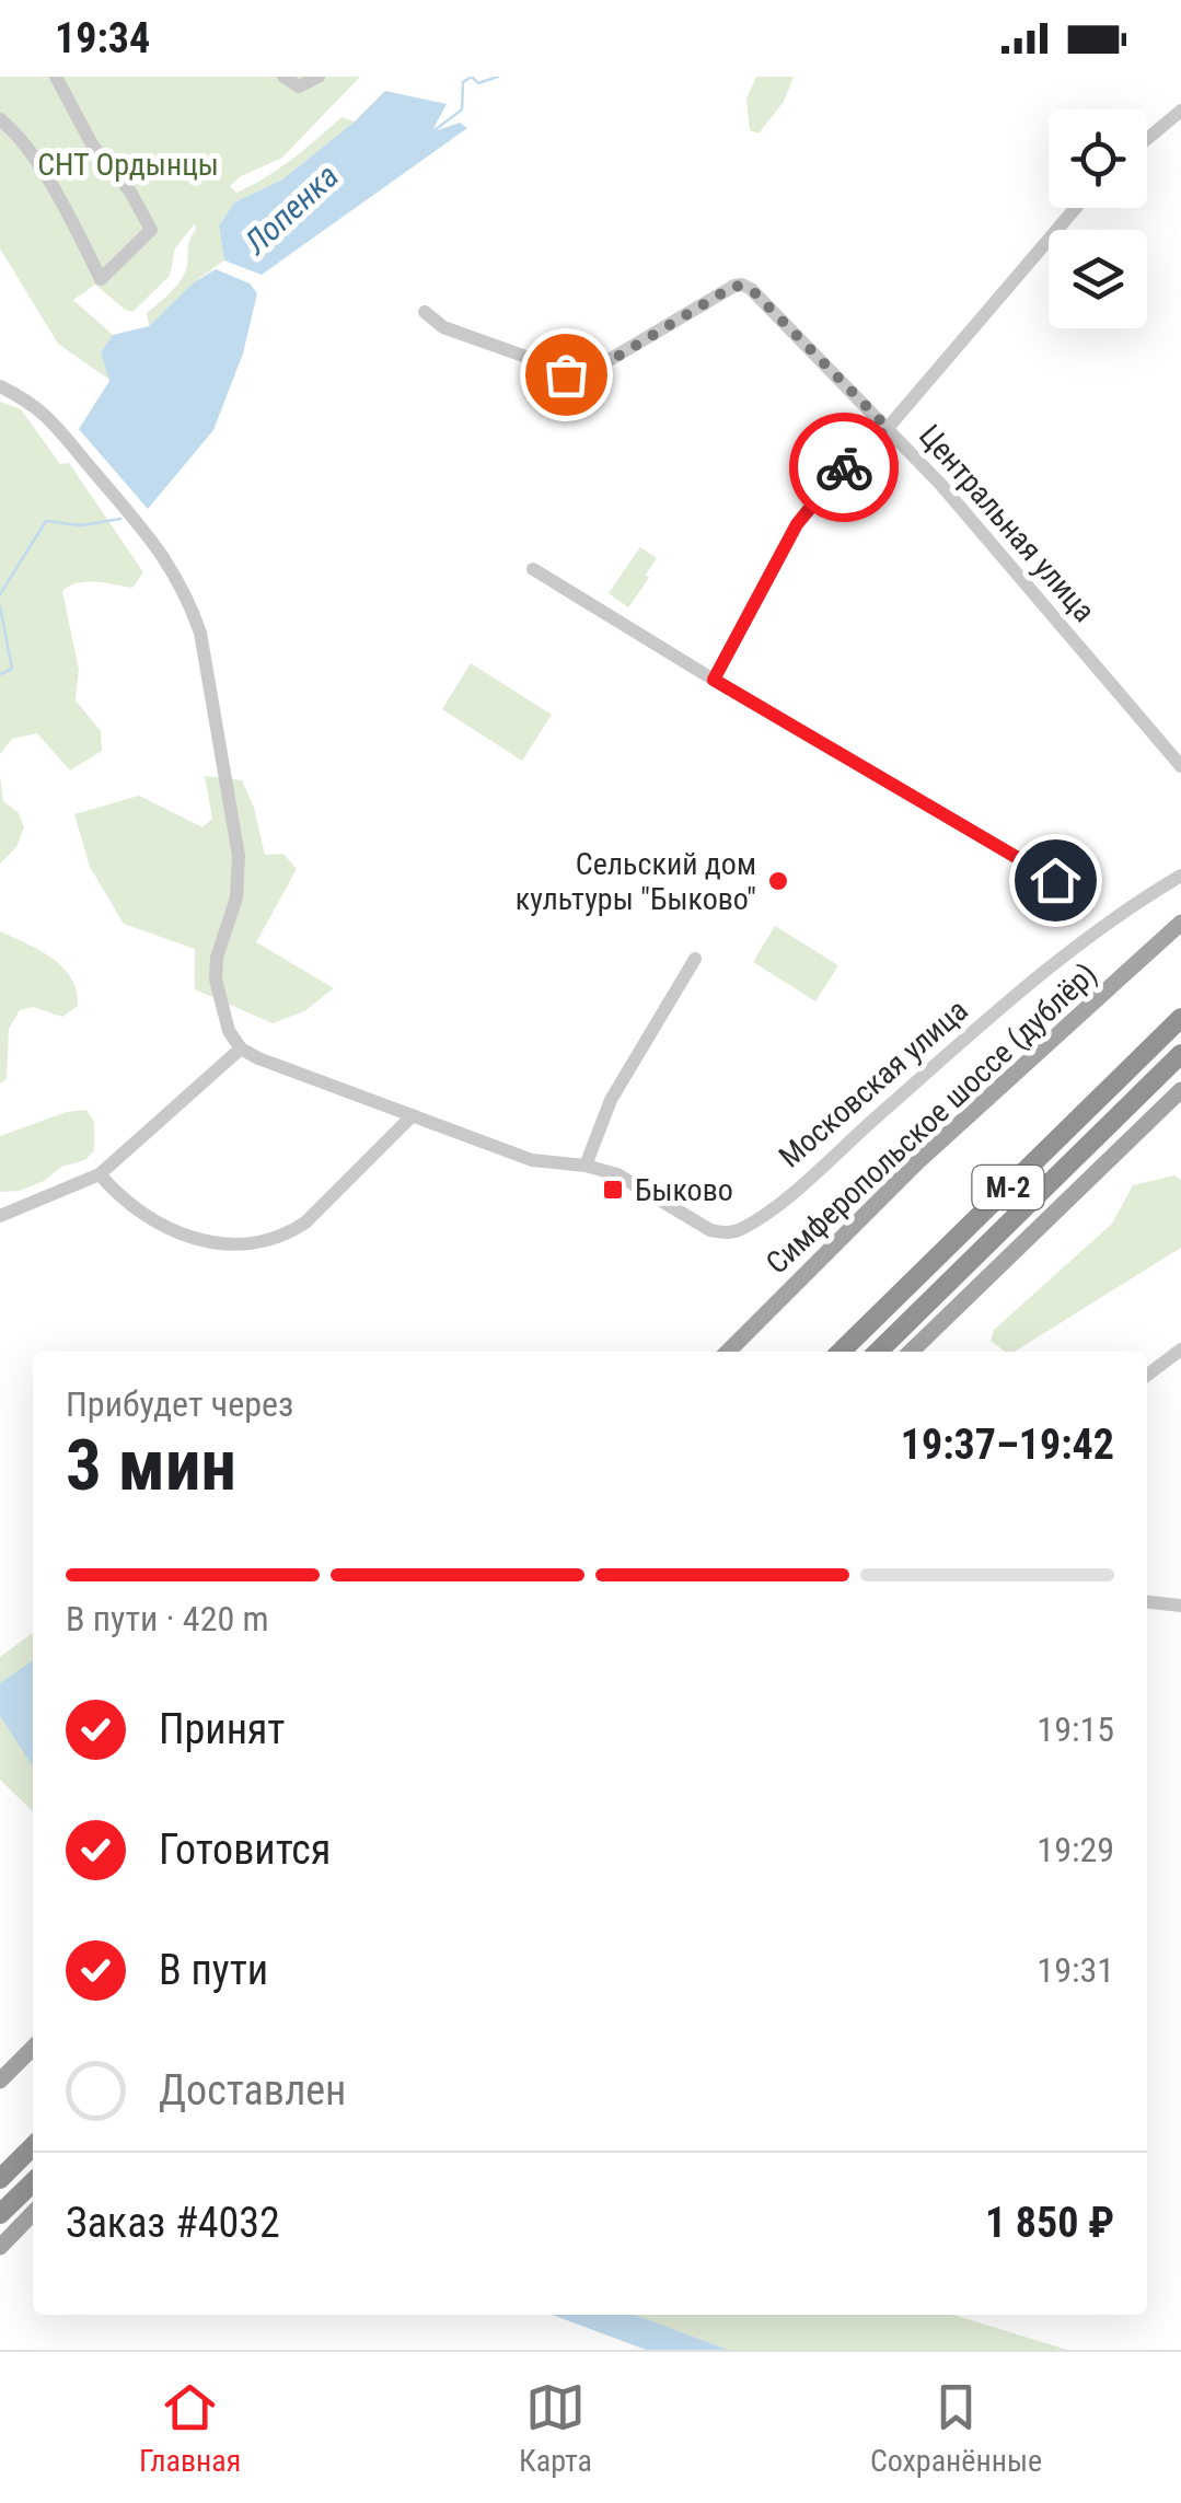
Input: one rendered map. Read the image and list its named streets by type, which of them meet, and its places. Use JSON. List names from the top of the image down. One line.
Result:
{"streets":{"highway":["М-2"],"main road":["Симферопольское шоссе (дублёр)"],"street":["Центральная улица","Московская улица"]},"water":["Лопенка"],"parks":["СНТ Ордынцы"],"places":{"other":["Сельский дом культуры \"Быково\""],"transit":["Быково"]},"page":{"status":"19:34","heading":["3 мин","Прибудет через","19:37–19:42"],"panel":["Заказ #4032","1 850 ₽"],"bar":"В пути · 420 m","list":[["Принят","19:15"],["Готовится","19:29"],["В пути","19:31"],"Доставлен"],"tabs":["Главная","Карта","Сохранённые"]}}
